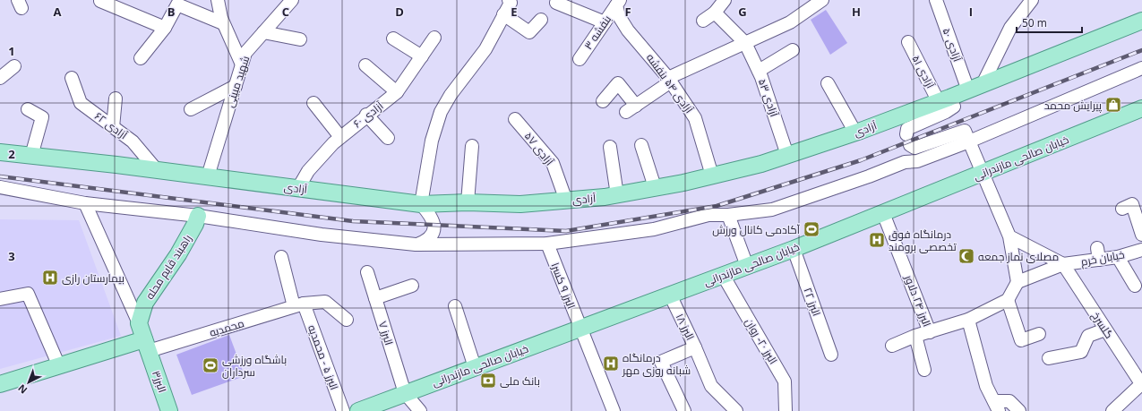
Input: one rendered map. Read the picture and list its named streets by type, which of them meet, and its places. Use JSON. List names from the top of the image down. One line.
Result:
{"streets":{"main road":["آزادی","خیابان صالحی مازندرانی","راهبند قایم محله","البرز۳"],"street":["بنفشه ۳","آزادی ۵۰","آزادی ۵۱","شهید مبینی","آزادی ۵۴ بنفشه","آزادی ۵۳","آزادی ۶۰","آزادی ۶۲","آزادی ۵۷","خیابان خرم","البرز ۹ کسرا","البرز ۲۴ دلاور","البرز ۲۲","گلسرخ","البرز ۱۸","محمدیه","البرز ۷","البرز ۲۰- روان","البرز ۵ - محمدیه"]},"crossings":[["بنفشه ۳","آزادی ۵۴ بنفشه"],["آزادی ۵۰","آزادی"],["آزادی ۵۱","آزادی"],["شهید مبینی","آزادی"],["آزادی ۵۴ بنفشه","آزادی"],["آزادی ۵۳","آزادی"],["آزادی ۶۰","آزادی"],["آزادی ۶۲","آزادی"],["آزادی","آزادی ۵۷"],["خیابان صالحی مازندرانی","البرز ۹ کسرا"],["خیابان صالحی مازندرانی","البرز ۲۴ دلاور"],["خیابان صالحی مازندرانی","البرز ۲۲"],["خیابان صالحی مازندرانی","البرز ۱۸"],["خیابان صالحی مازندرانی","البرز ۷"],["خیابان صالحی مازندرانی","البرز ۲۰- روان"],["خیابان خرم","گلسرخ"],["محمدیه","البرز ۵ - محمدیه"],["محمدیه","البرز۳"]],"places":{"shop":["پیرایش محمد"],"sports":["آکادمی کانال ورزش","باشگاه ورزشی سرداران"],"hospital":["درمانگاه فوق تخصصی برومند","بیمارستان رازی","درمانگاه شبانه روزی مهر"],"mosque":["مصلای نماز جمعه"],"bank":["بانک ملی"]},"scale_bar":"50 m","north":"bottom left","grid":{"columns":["A","B","C","D","E","F","G","H","I"],"rows":["1","2","3"]}}
